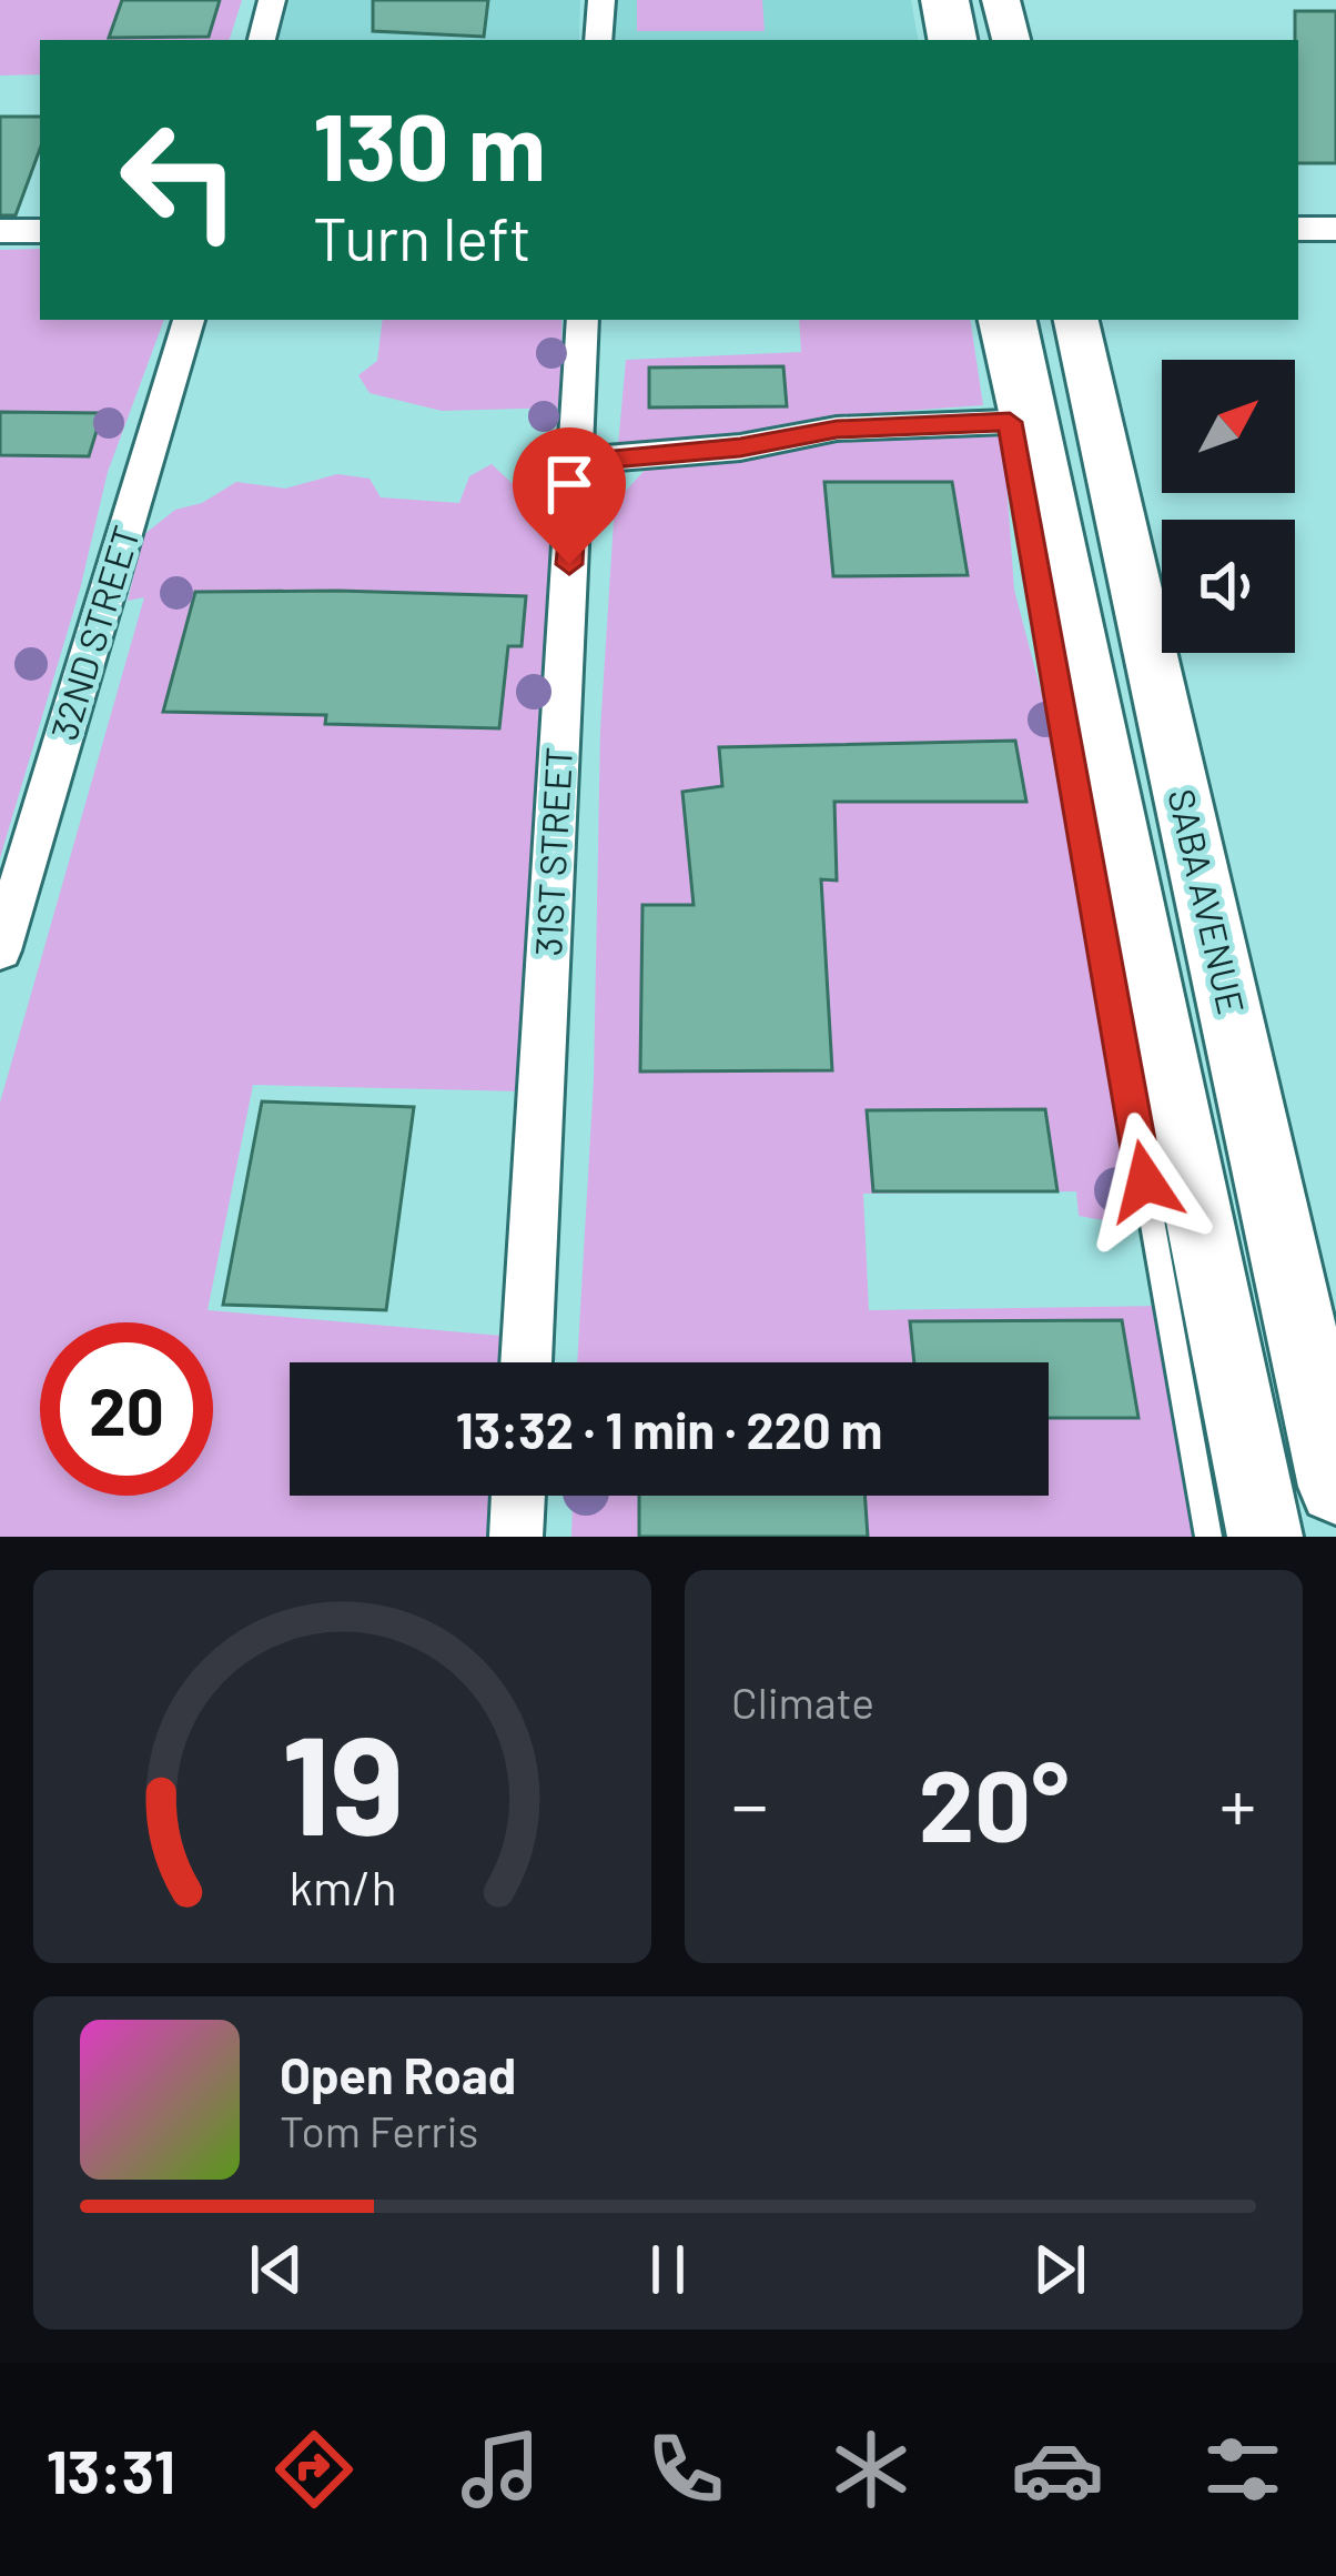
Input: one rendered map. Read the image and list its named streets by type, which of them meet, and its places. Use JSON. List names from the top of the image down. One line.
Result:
{"streets":{"main road":["SABA AVENUE"],"street":["32ND STREET","31ST STREET"]},"north":"top right","page":{"turn":["130 m","Turn left"],"limit":"20","trip":"13:32 · 1 min · 220 m","tile":"Climate","heat":["−","20°","+"],"song":["Open Road","Tom Ferris"],"tabs":"13:31","gauge":["19","km/h"]}}
